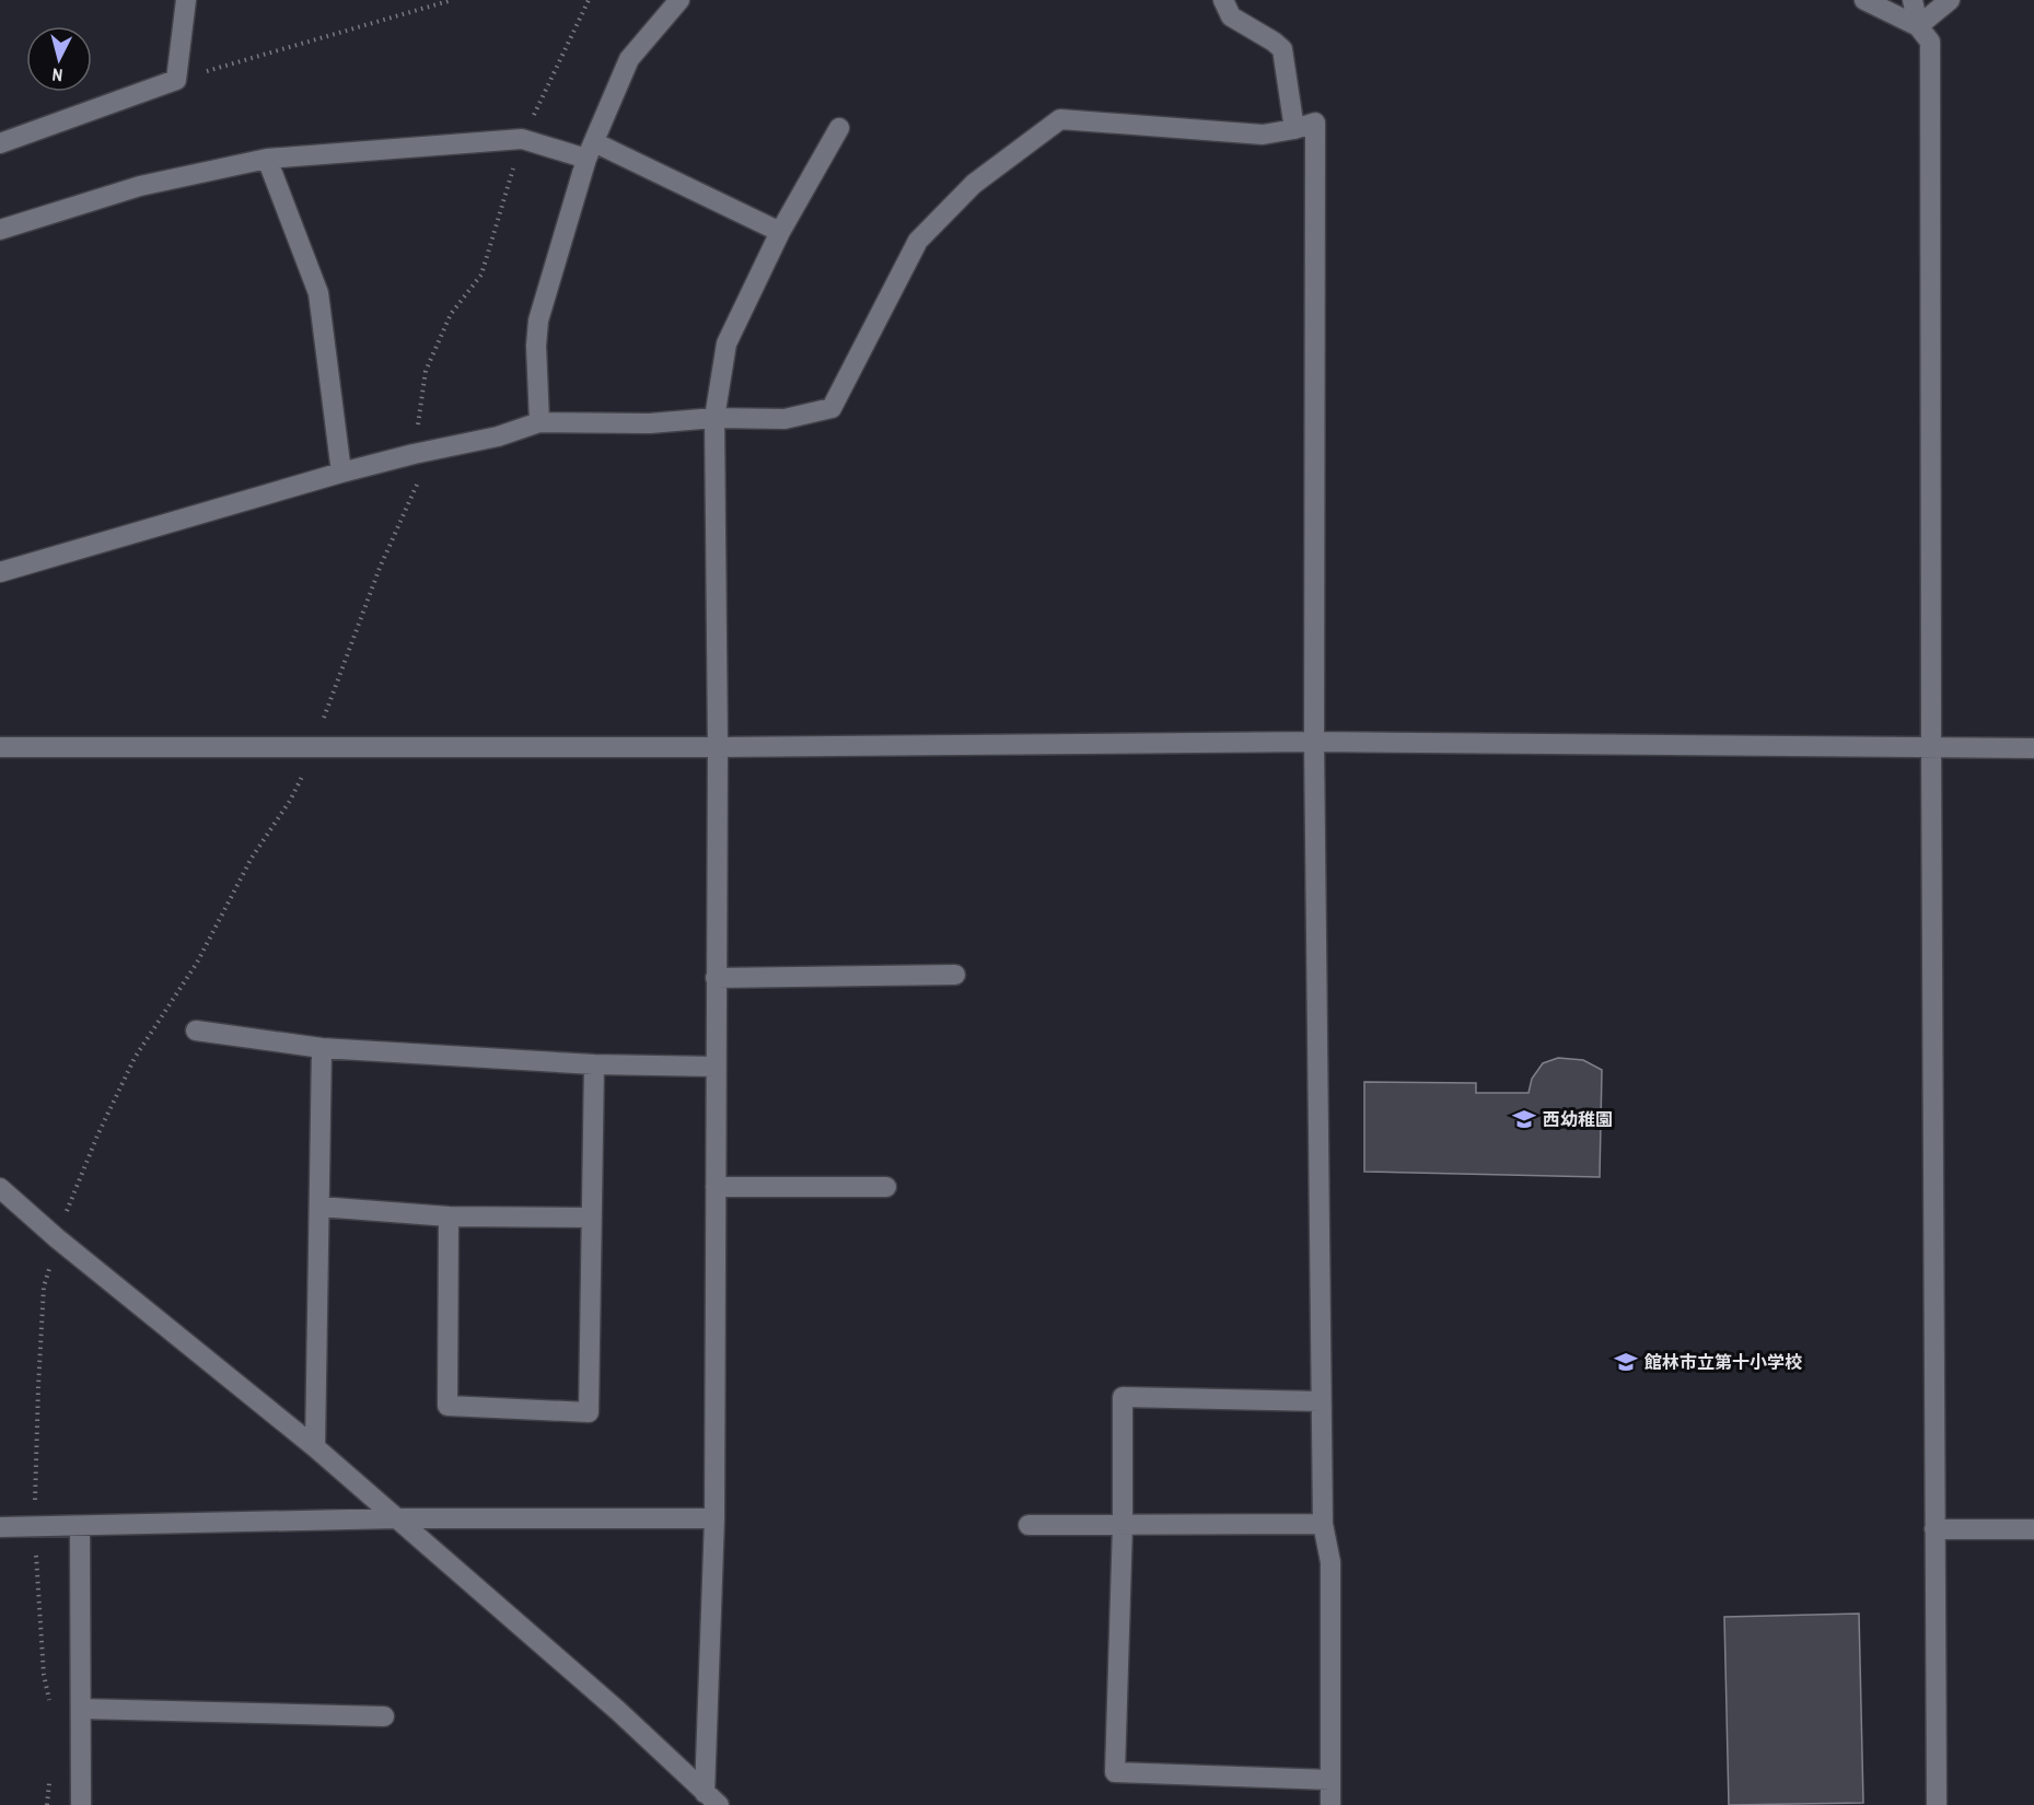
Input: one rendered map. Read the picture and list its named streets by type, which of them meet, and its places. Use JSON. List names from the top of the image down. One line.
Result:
{"places":{"school or university":["西幼稚園","館林市立第十小学校"]},"north":"bottom"}
